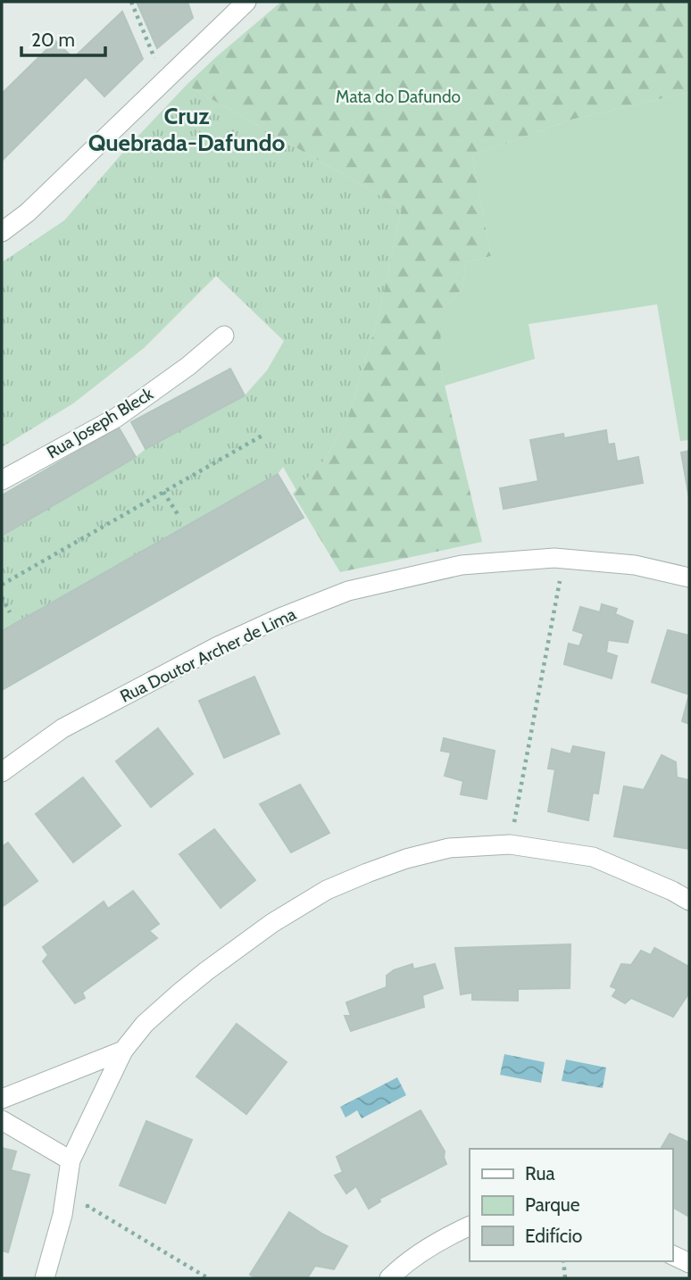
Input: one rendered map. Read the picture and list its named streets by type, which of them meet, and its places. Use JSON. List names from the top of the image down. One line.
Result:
{"streets":{"street":["Rua Joseph Bleck","Rua Doutor Archer de Lima"]},"districts":["Cruz Quebrada-Dafundo"],"parks":["Mata do Dafundo"],"legend":["Rua","Parque","Edifício"],"scale_bar":"20 m"}
